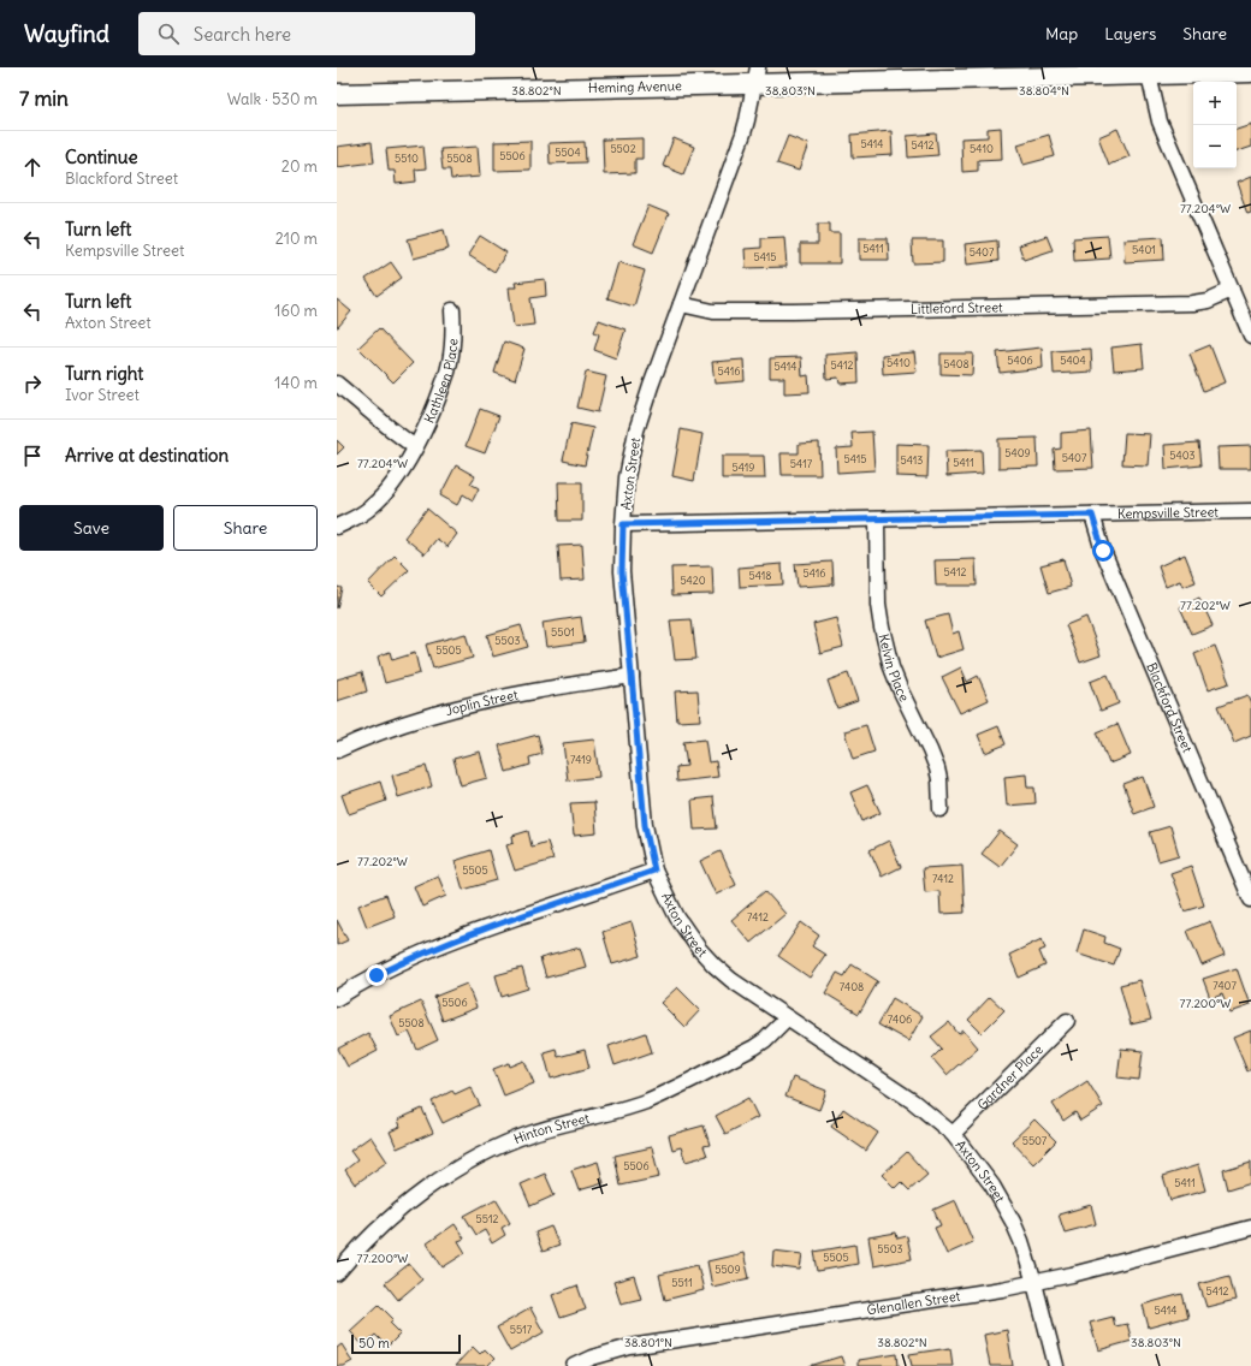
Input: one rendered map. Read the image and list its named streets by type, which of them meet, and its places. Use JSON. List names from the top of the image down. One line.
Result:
{"streets":{"street":["Heming Avenue","Littleford Street","Kathleen Place","Axton Street","Kempsville Street","Kelvin Place","Joplin Street","Blackford Street","Gardner Place","Hinton Street","Glenallen Street"]},"crossings":[["Heming Avenue","Axton Street"],["Littleford Street","Axton Street"],["Axton Street","Kempsville Street"],["Axton Street","Joplin Street"],["Axton Street","Gardner Place"],["Axton Street","Hinton Street"],["Axton Street","Glenallen Street"],["Kempsville Street","Kelvin Place"],["Kempsville Street","Blackford Street"]],"house_numbers":["5414","5412","5502","5410","5504","5506","5510","5508","5411","5401","5407","5415","5406","5404","5410","5408","5412","5414","5416","5409","5403","5407","5415","5413","5411","5417","5419","5412","5416","5418","5420","5501","5503","5505","7419","5505","7412","7412","7407","7408","5506","7406","5508","5507","5506","5411","5512","5503","5505","5509","5511","5412","5414","5517"],"scale_bar":"50 m","page":{"header":"Wayfind","search":"Search here","nav":["Map","Layers","Share"],"heading":["7 min","Walk · 530 m"],"map_buttons":["+","−"],"list":[["Continue","Blackford Street","20 m"],["Turn left","Kempsville Street","210 m"],["Turn left","Axton Street","160 m"],["Turn right","Ivor Street","140 m"],"Arrive at destination"],"buttons":["Save","Share"],"scale":"50 m"},"coordinates":["38.802°N","38.803°N","38.804°N","77.204°W","77.202°W","77.200°W","38.801°N"]}
